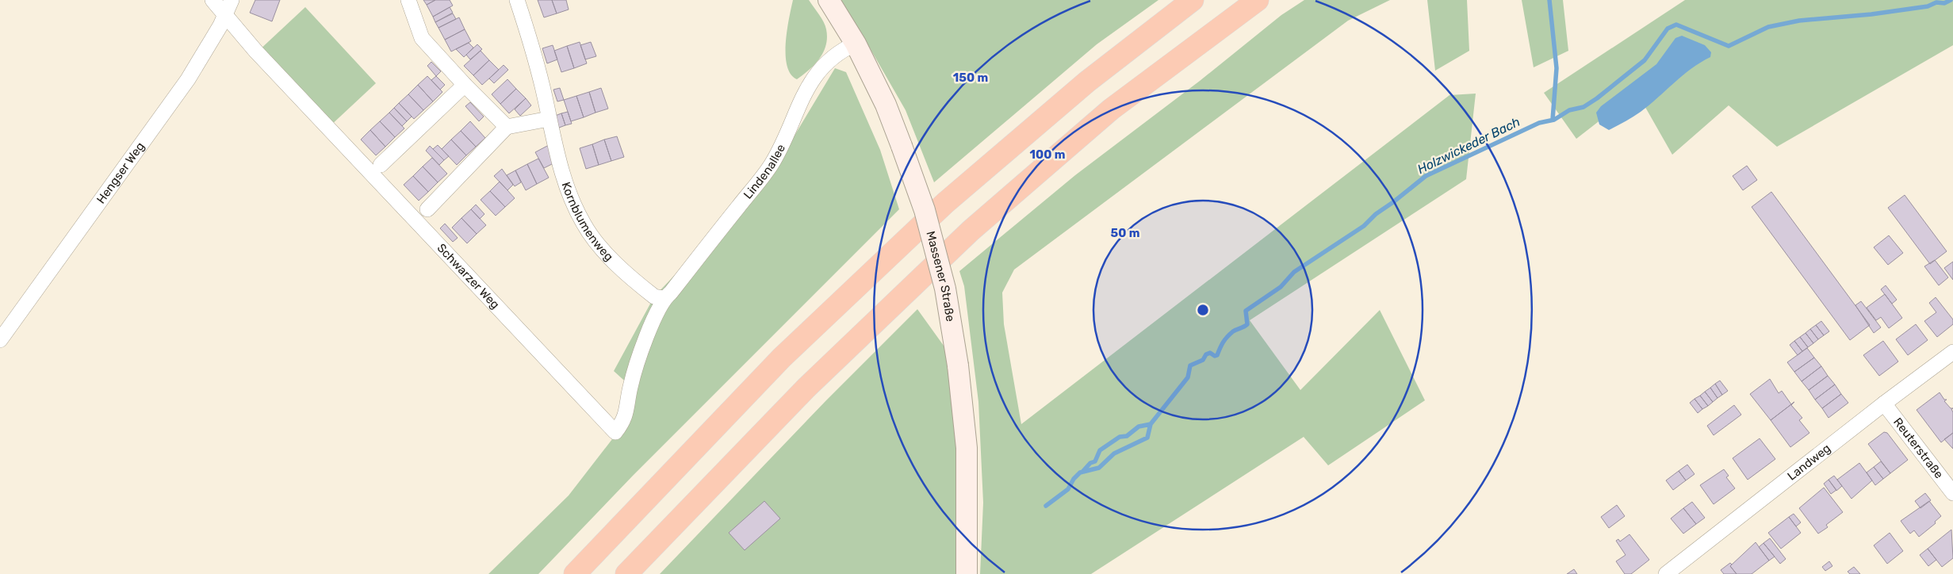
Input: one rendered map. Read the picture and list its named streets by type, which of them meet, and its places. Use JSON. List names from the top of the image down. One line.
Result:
{"streets":{"main road":["Massener Straße"],"street":["Lindenallee","Hengser Weg","Kornblumenweg","Schwarzer Weg","Reuterstraße","Landweg"]},"crossings":[["Lindenallee","Kornblumenweg"],["Lindenallee","Schwarzer Weg"],["Lindenallee","Massener Straße"],["Hengser Weg","Schwarzer Weg"],["Kornblumenweg","Schwarzer Weg"],["Reuterstraße","Landweg"]],"water":["Holzwickeder Bach"],"rings":["150 m","100 m","50 m"]}
